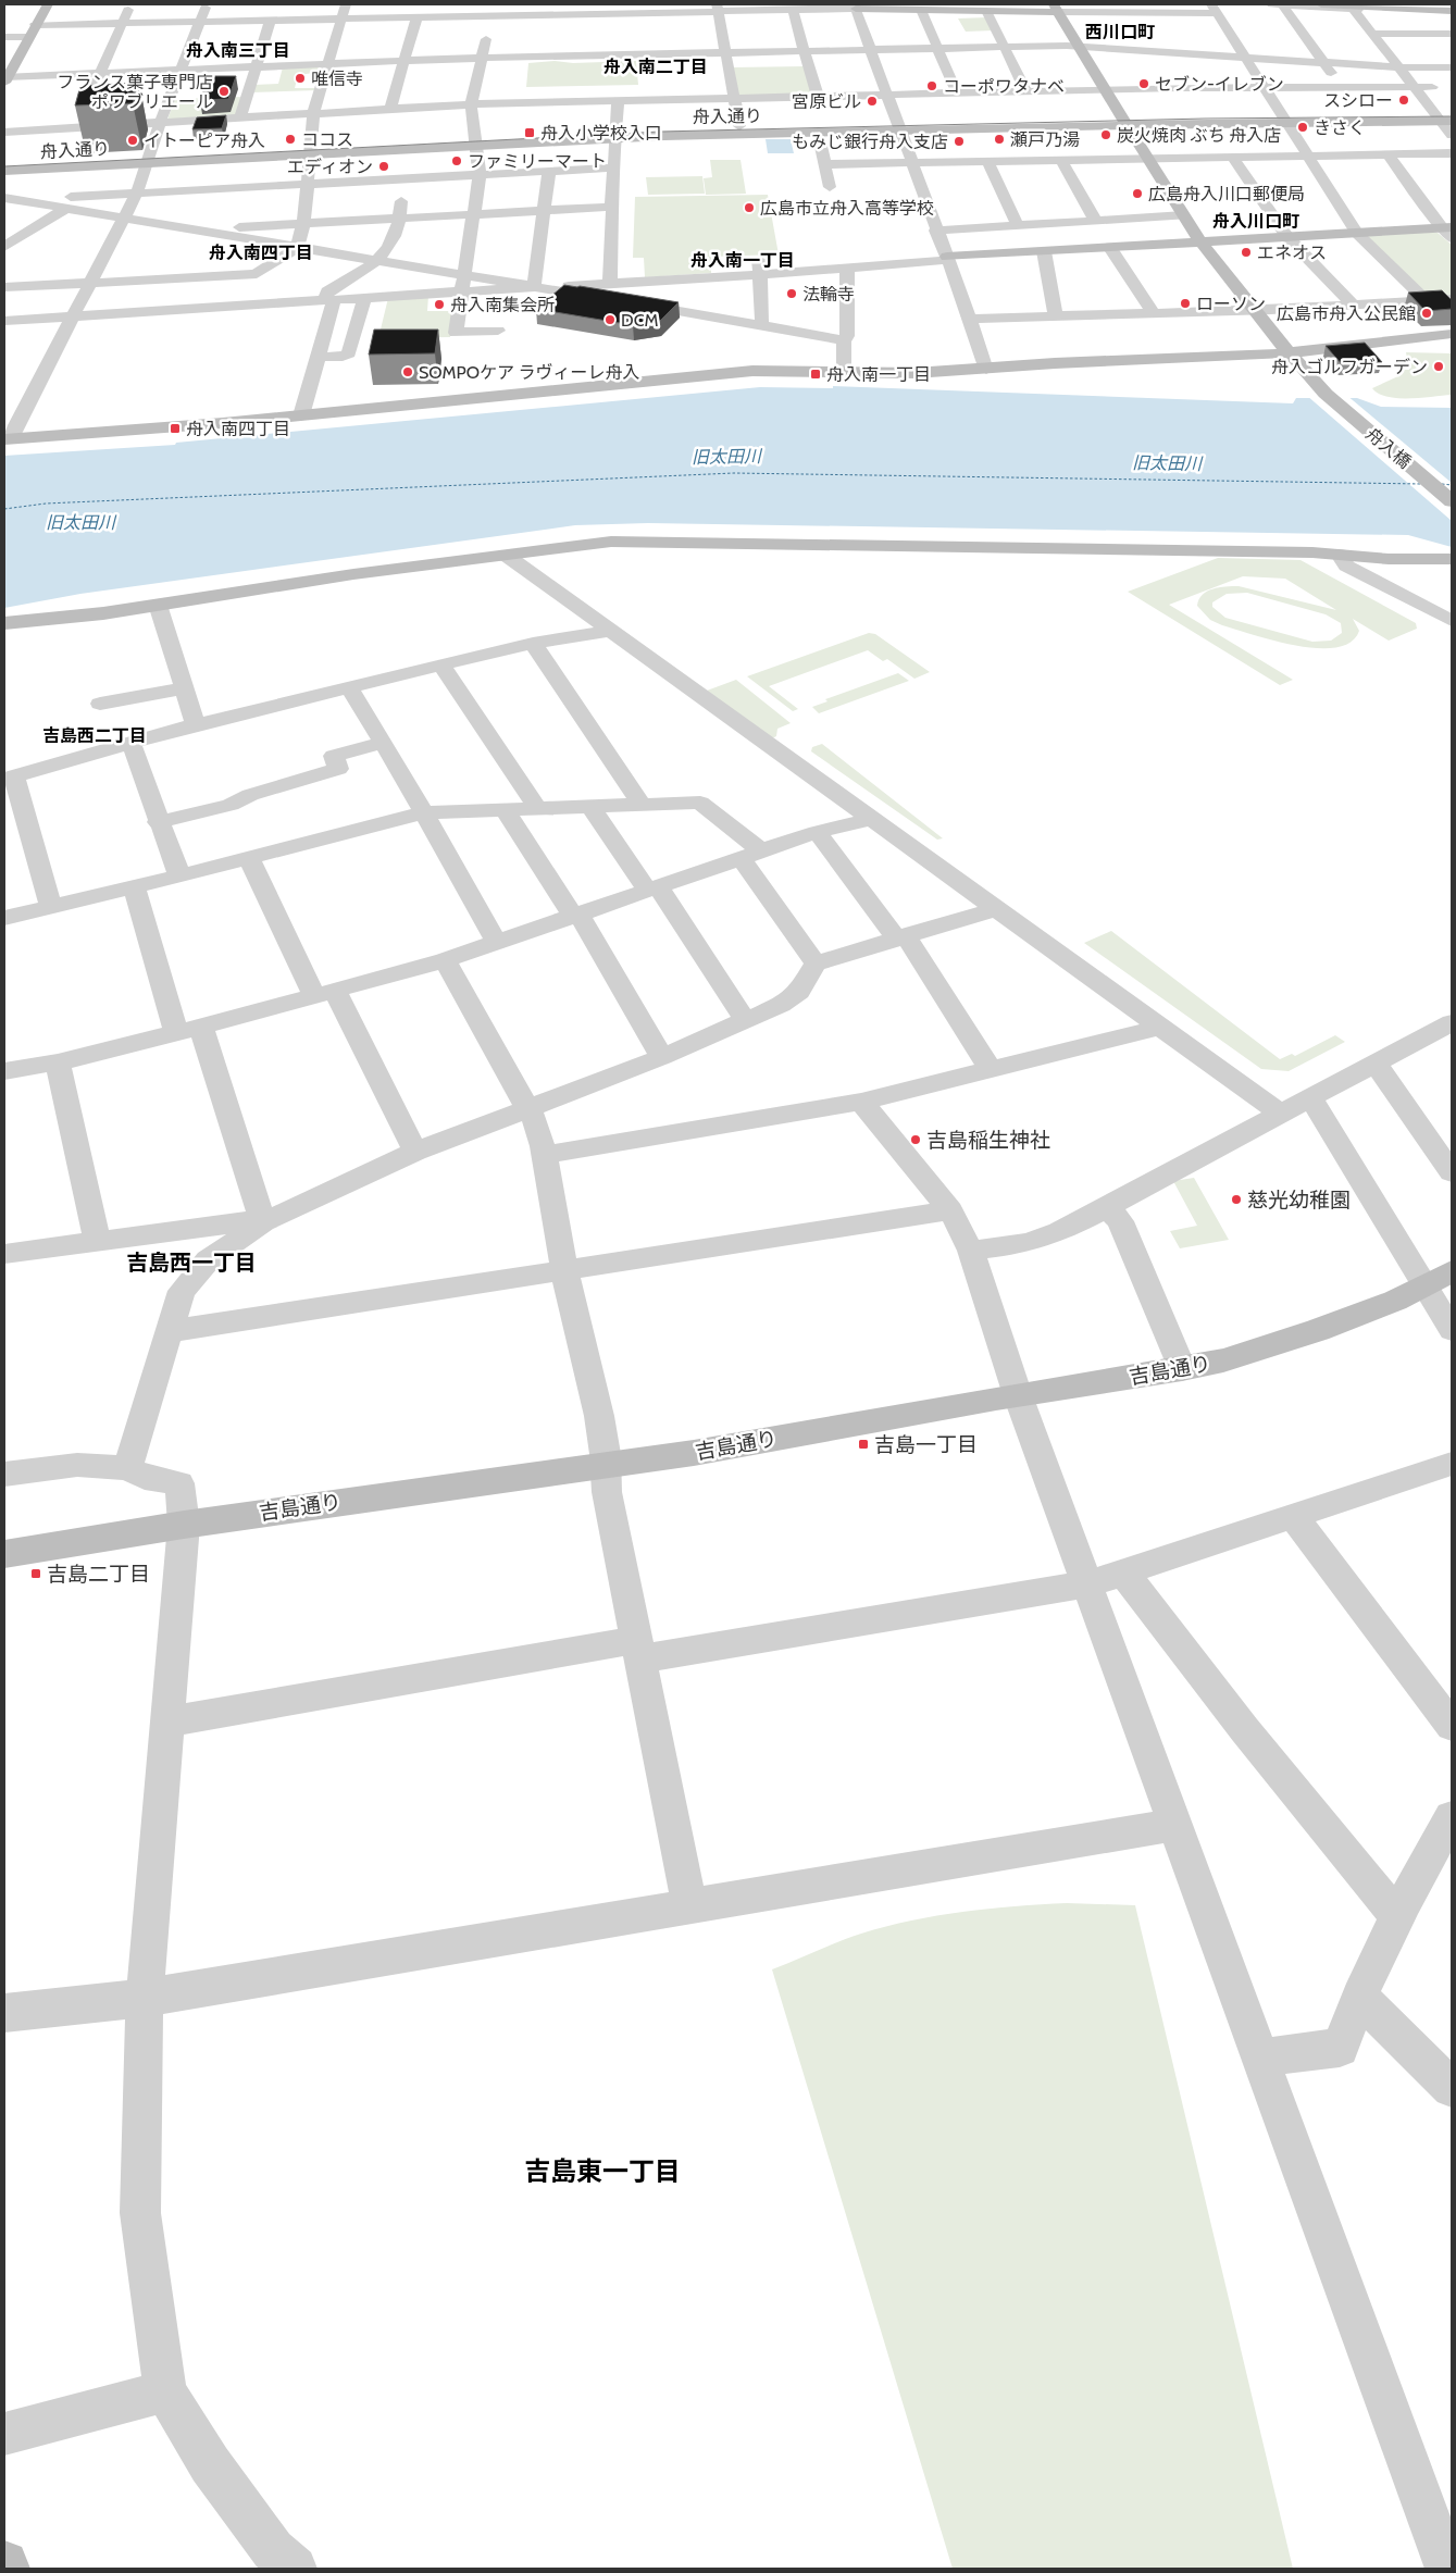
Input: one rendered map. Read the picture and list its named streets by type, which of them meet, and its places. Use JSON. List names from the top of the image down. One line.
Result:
{"streets":{"street":["舟入通り","舟入橋","吉島通り"]},"crossings":[["舟入通り","舟入橋"]],"districts":["西川口町","舟入南三丁目","舟入南二丁目","舟入川口町","舟入南四丁目","舟入南一丁目","吉島西二丁目","吉島西一丁目","吉島東一丁目"],"water":["旧太田川"],"places":{"other":["唯信寺","セブン-イレブン","コーポワタナベ","フランス菓子専門店 ポワブリエール","スシロー","宮原ビル","きさく","炭火焼肉 ぶち 舟入店","ココス","瀬戸乃湯","イトーピア舟入","もみじ銀行舟入支店","ファミリーマート","エディオン","広島舟入川口郵便局","広島市立舟入高等学校","エネオス","法輪寺","ローソン","舟入南集会所","広島市舟入公民館","DCM","舟入ゴルフガーデン","SOMPOケア ラヴィーレ舟入","吉島稲生神社","慈光幼稚園"],"transit":["舟入小学校入口","舟入南一丁目","舟入南四丁目","吉島一丁目","吉島二丁目"]}}
